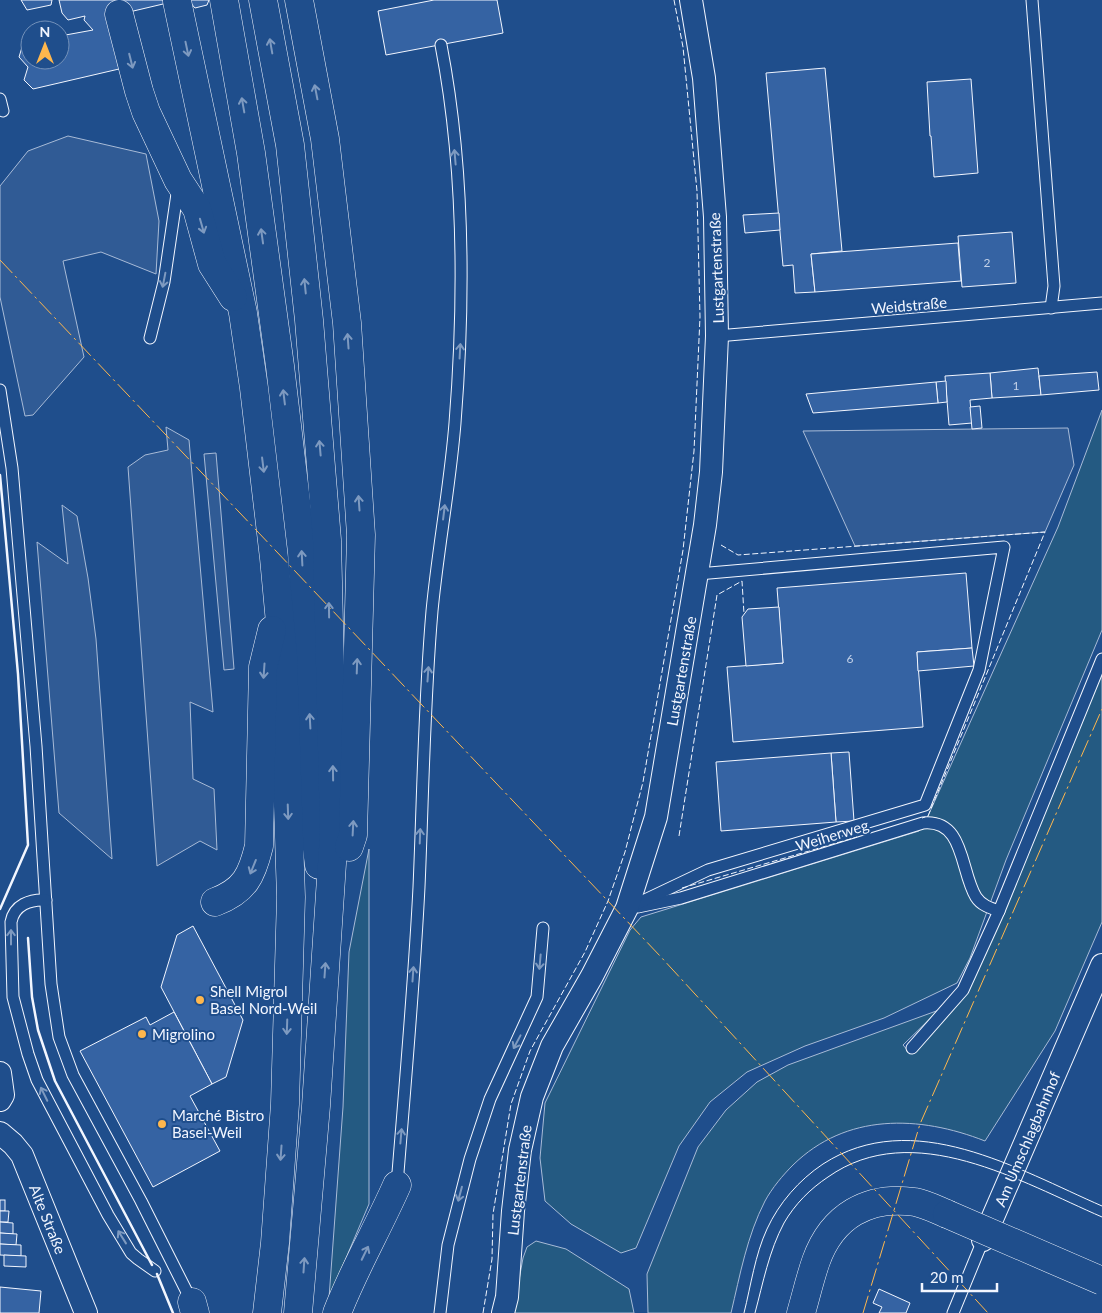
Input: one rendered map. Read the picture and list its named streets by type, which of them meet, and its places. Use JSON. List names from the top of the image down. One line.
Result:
{"streets":{"street":["Lustgartenstraße","Am Umschlagbahnhof","Alte Straße"],"lane":["Weidstraße","Weiherweg"]},"crossings":[["Lustgartenstraße","Weidstraße"],["Lustgartenstraße","Weiherweg"]],"places":["Shell Migrol Basel Nord-Weil","Migrolino","Marché Bistro Basel-Weil"],"house_numbers":["2","1","6"],"scale_bar":"20 m","north":"top"}
